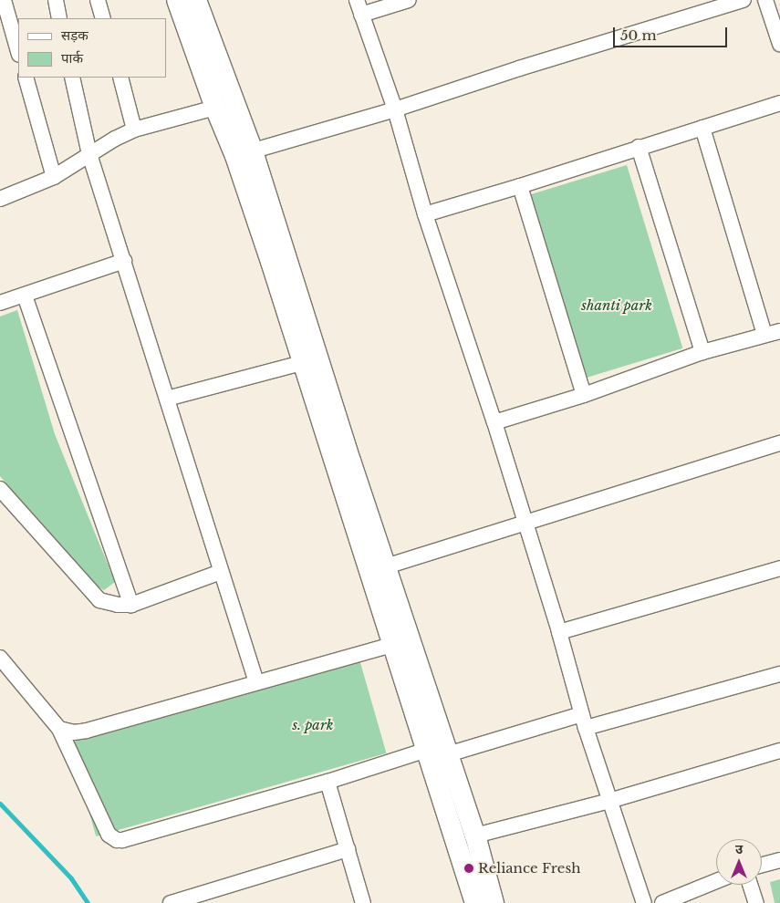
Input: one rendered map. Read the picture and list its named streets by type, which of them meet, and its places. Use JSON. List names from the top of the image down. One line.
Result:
{"parks":["shanti park","s. park"],"places":["Reliance Fresh"],"legend":["सड़क","पार्क"],"scale_bar":"50 m","north":"top"}
